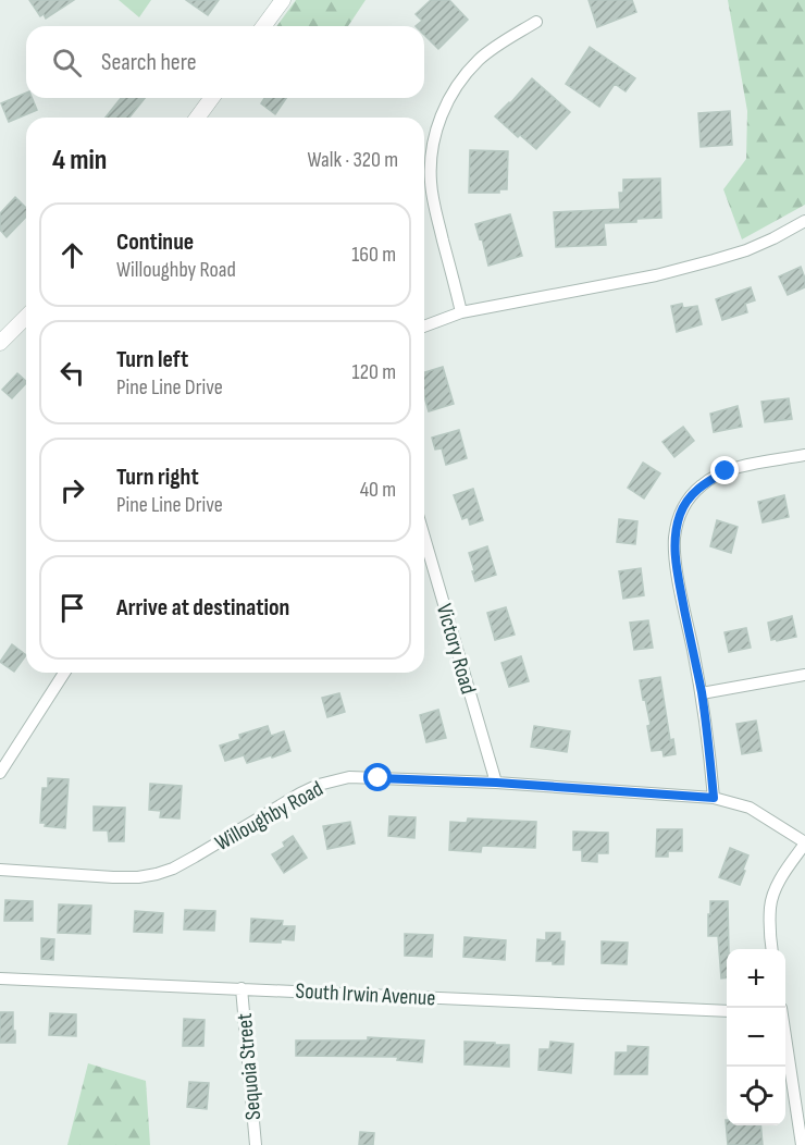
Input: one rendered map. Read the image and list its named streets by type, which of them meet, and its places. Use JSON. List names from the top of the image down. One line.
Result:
{"streets":{"street":["Victory Road","Willoughby Road","South Irwin Avenue","Sequoia Street"]},"crossings":[["Victory Road","Willoughby Road"],["South Irwin Avenue","Sequoia Street"]],"page":{"search":"Search here","heading":["4 min","Walk · 320 m"],"list":[["Continue","Willoughby Road","160 m"],["Turn left","Pine Line Drive","120 m"],["Turn right","Pine Line Drive","40 m"],"Arrive at destination"],"map_buttons":["+","−"]}}
